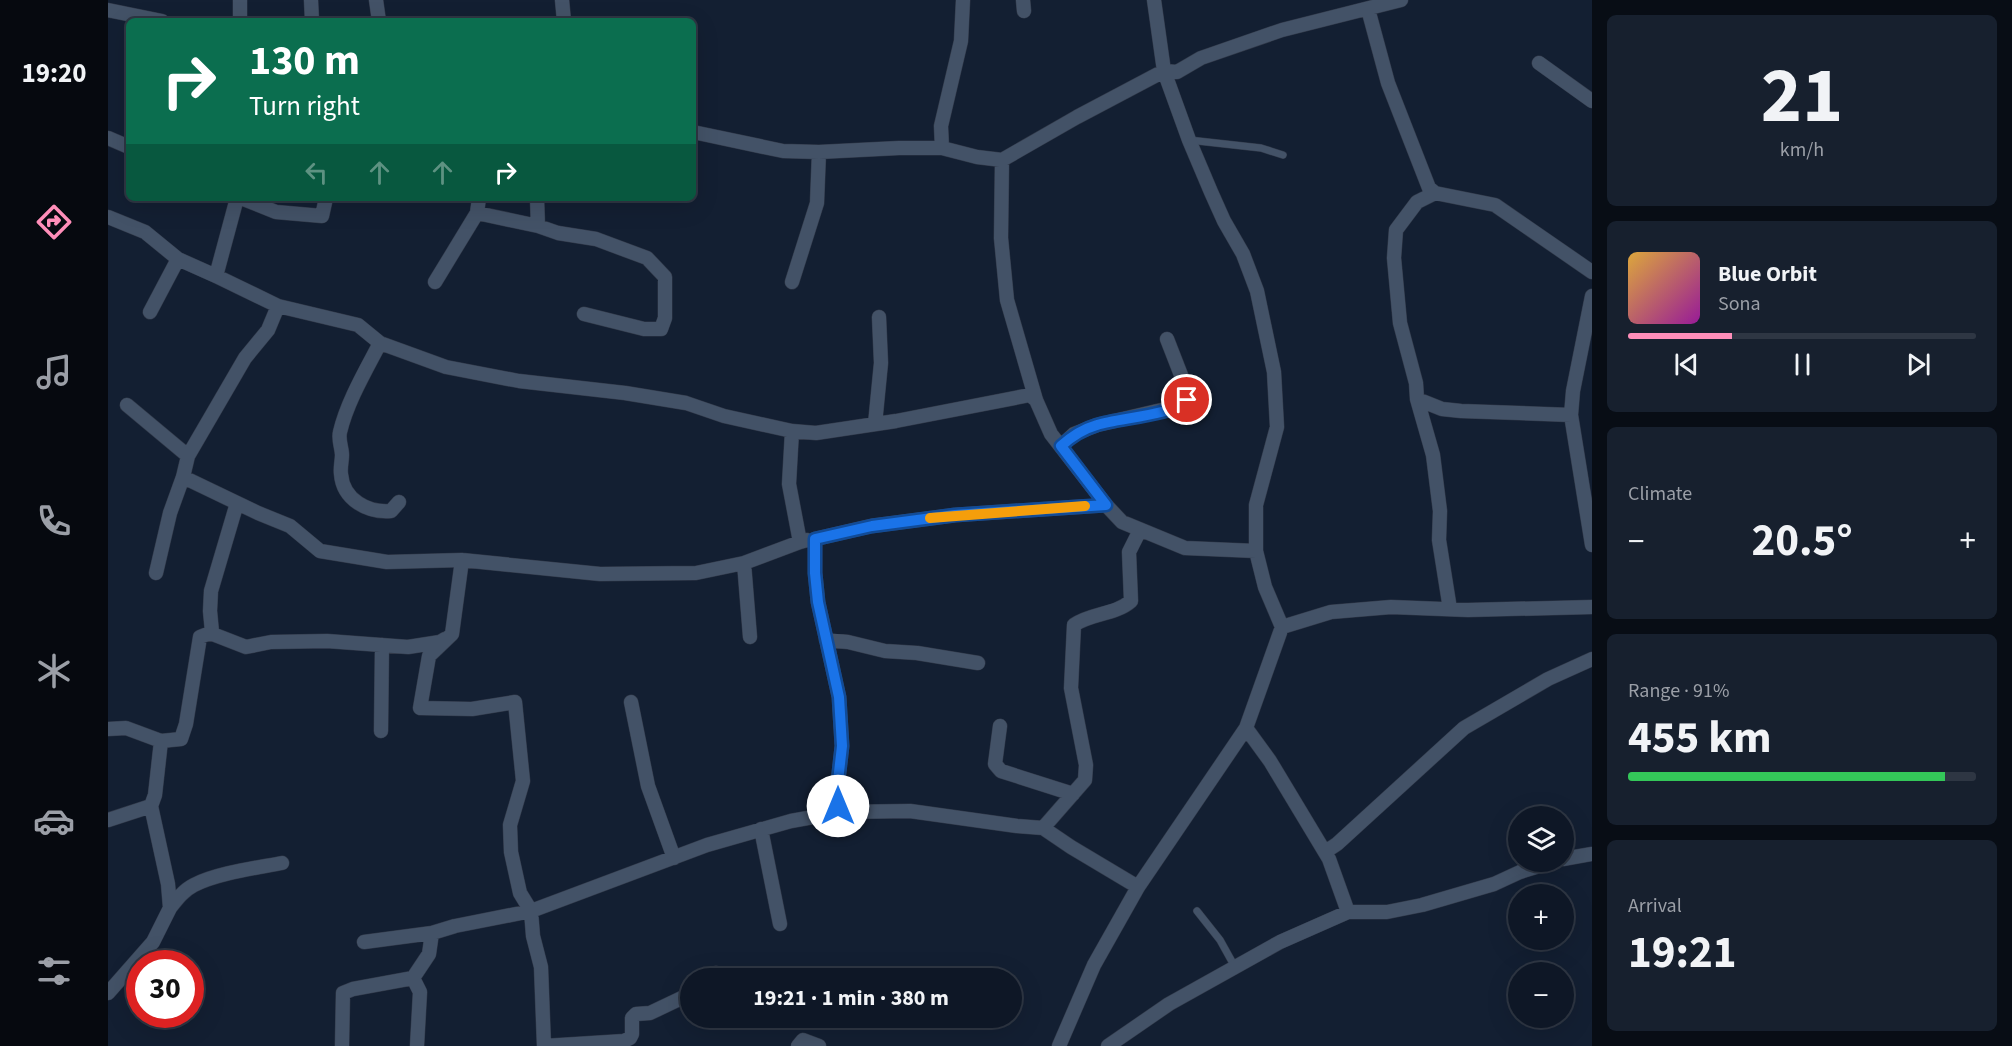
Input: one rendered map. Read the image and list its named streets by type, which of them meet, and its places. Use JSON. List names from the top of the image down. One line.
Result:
{"page":{"tabs":"19:20","tile":[["21","km/h"],"Climate",["Range · 91%","455 km"],["Arrival","19:21"]],"turn":["130 m","Turn right"],"song":["Blue Orbit","Sona"],"heat":["−","20.5°","+"],"map_buttons":["+","−"],"limit":"30","trip":"19:21 · 1 min · 380 m"}}
